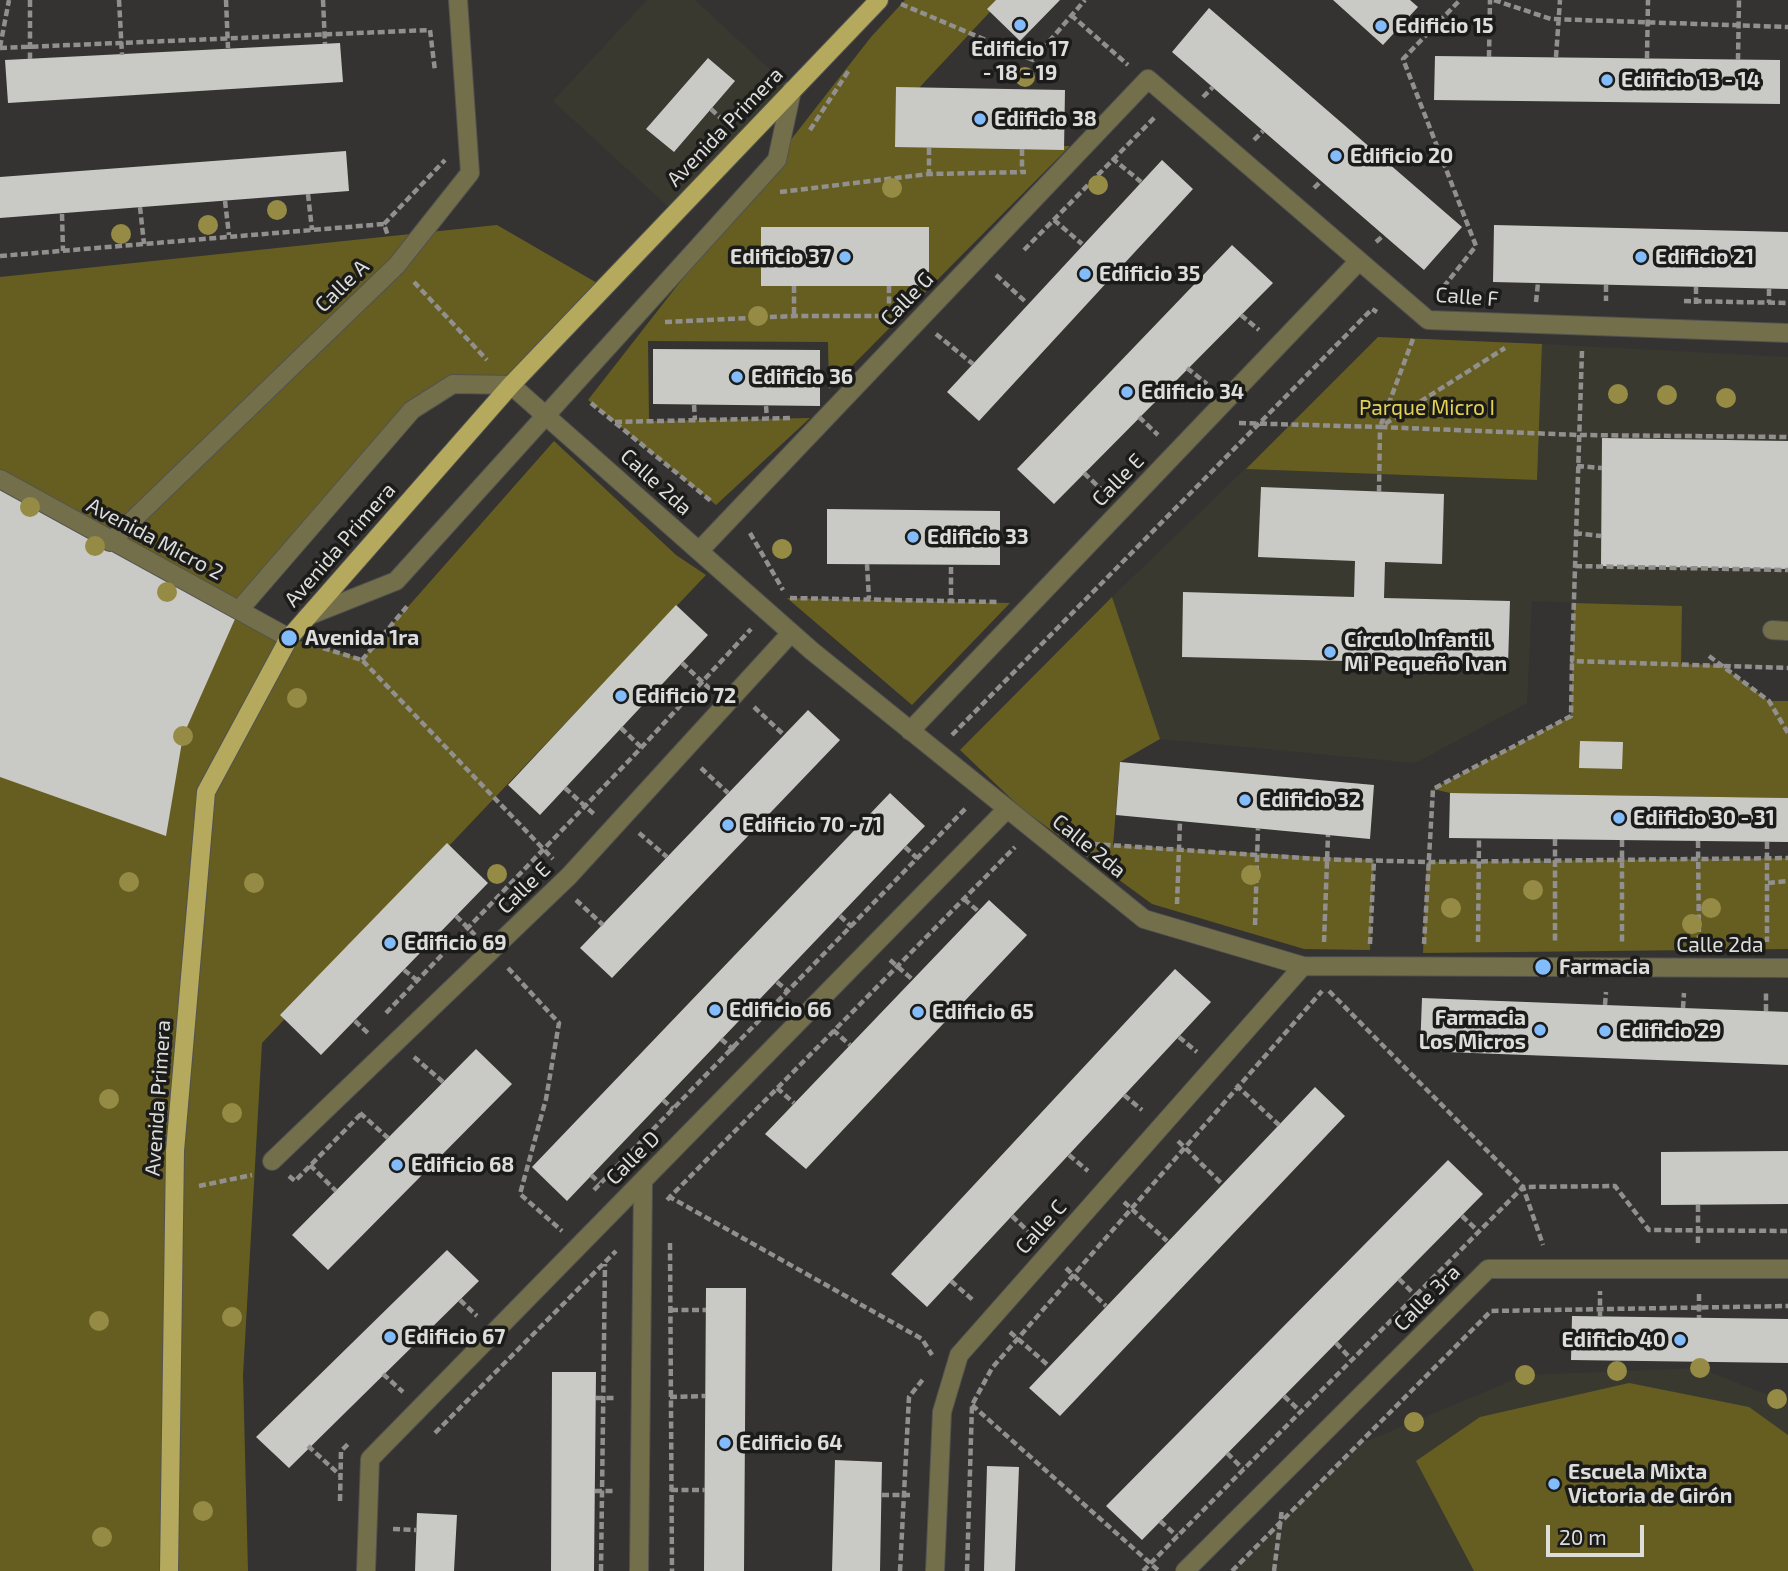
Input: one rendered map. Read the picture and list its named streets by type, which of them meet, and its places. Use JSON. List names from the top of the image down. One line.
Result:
{"streets":{"main road":["Avenida Primera"],"street":["Calle A","Calle F","Calle G","Calle E","Calle 2da","Avenida Micro 2","Calle D","Calle C","Calle 3ra"]},"crossings":[["Avenida Primera","Calle 2da"],["Avenida Primera","Avenida Micro 2"],["Calle A","Avenida Micro 2"],["Calle F","Calle G"],["Calle F","Calle E"],["Calle G","Calle 2da"],["Calle E","Calle 2da"],["Calle 2da","Calle D"],["Calle 2da","Calle C"]],"parks":["Parque Micro I"],"places":["Edificio 17 - 18 - 19","Edificio 15","Edificio 13 - 14","Edificio 38","Edificio 20","Edificio 37","Edificio 21","Edificio 35","Edificio 36","Edificio 34","Edificio 33","Avenida 1ra","Círculo Infantil Mi Pequeño Ivan","Edificio 72","Edificio 32","Edificio 30 - 31","Edificio 70 - 71","Edificio 69","Farmacia","Edificio 66","Edificio 65","Farmacia Los Micros","Edificio 29","Edificio 68","Edificio 67","Edificio 40","Edificio 64","Escuela Mixta Victoria de Girón"],"scale_bar":"20 m"}
